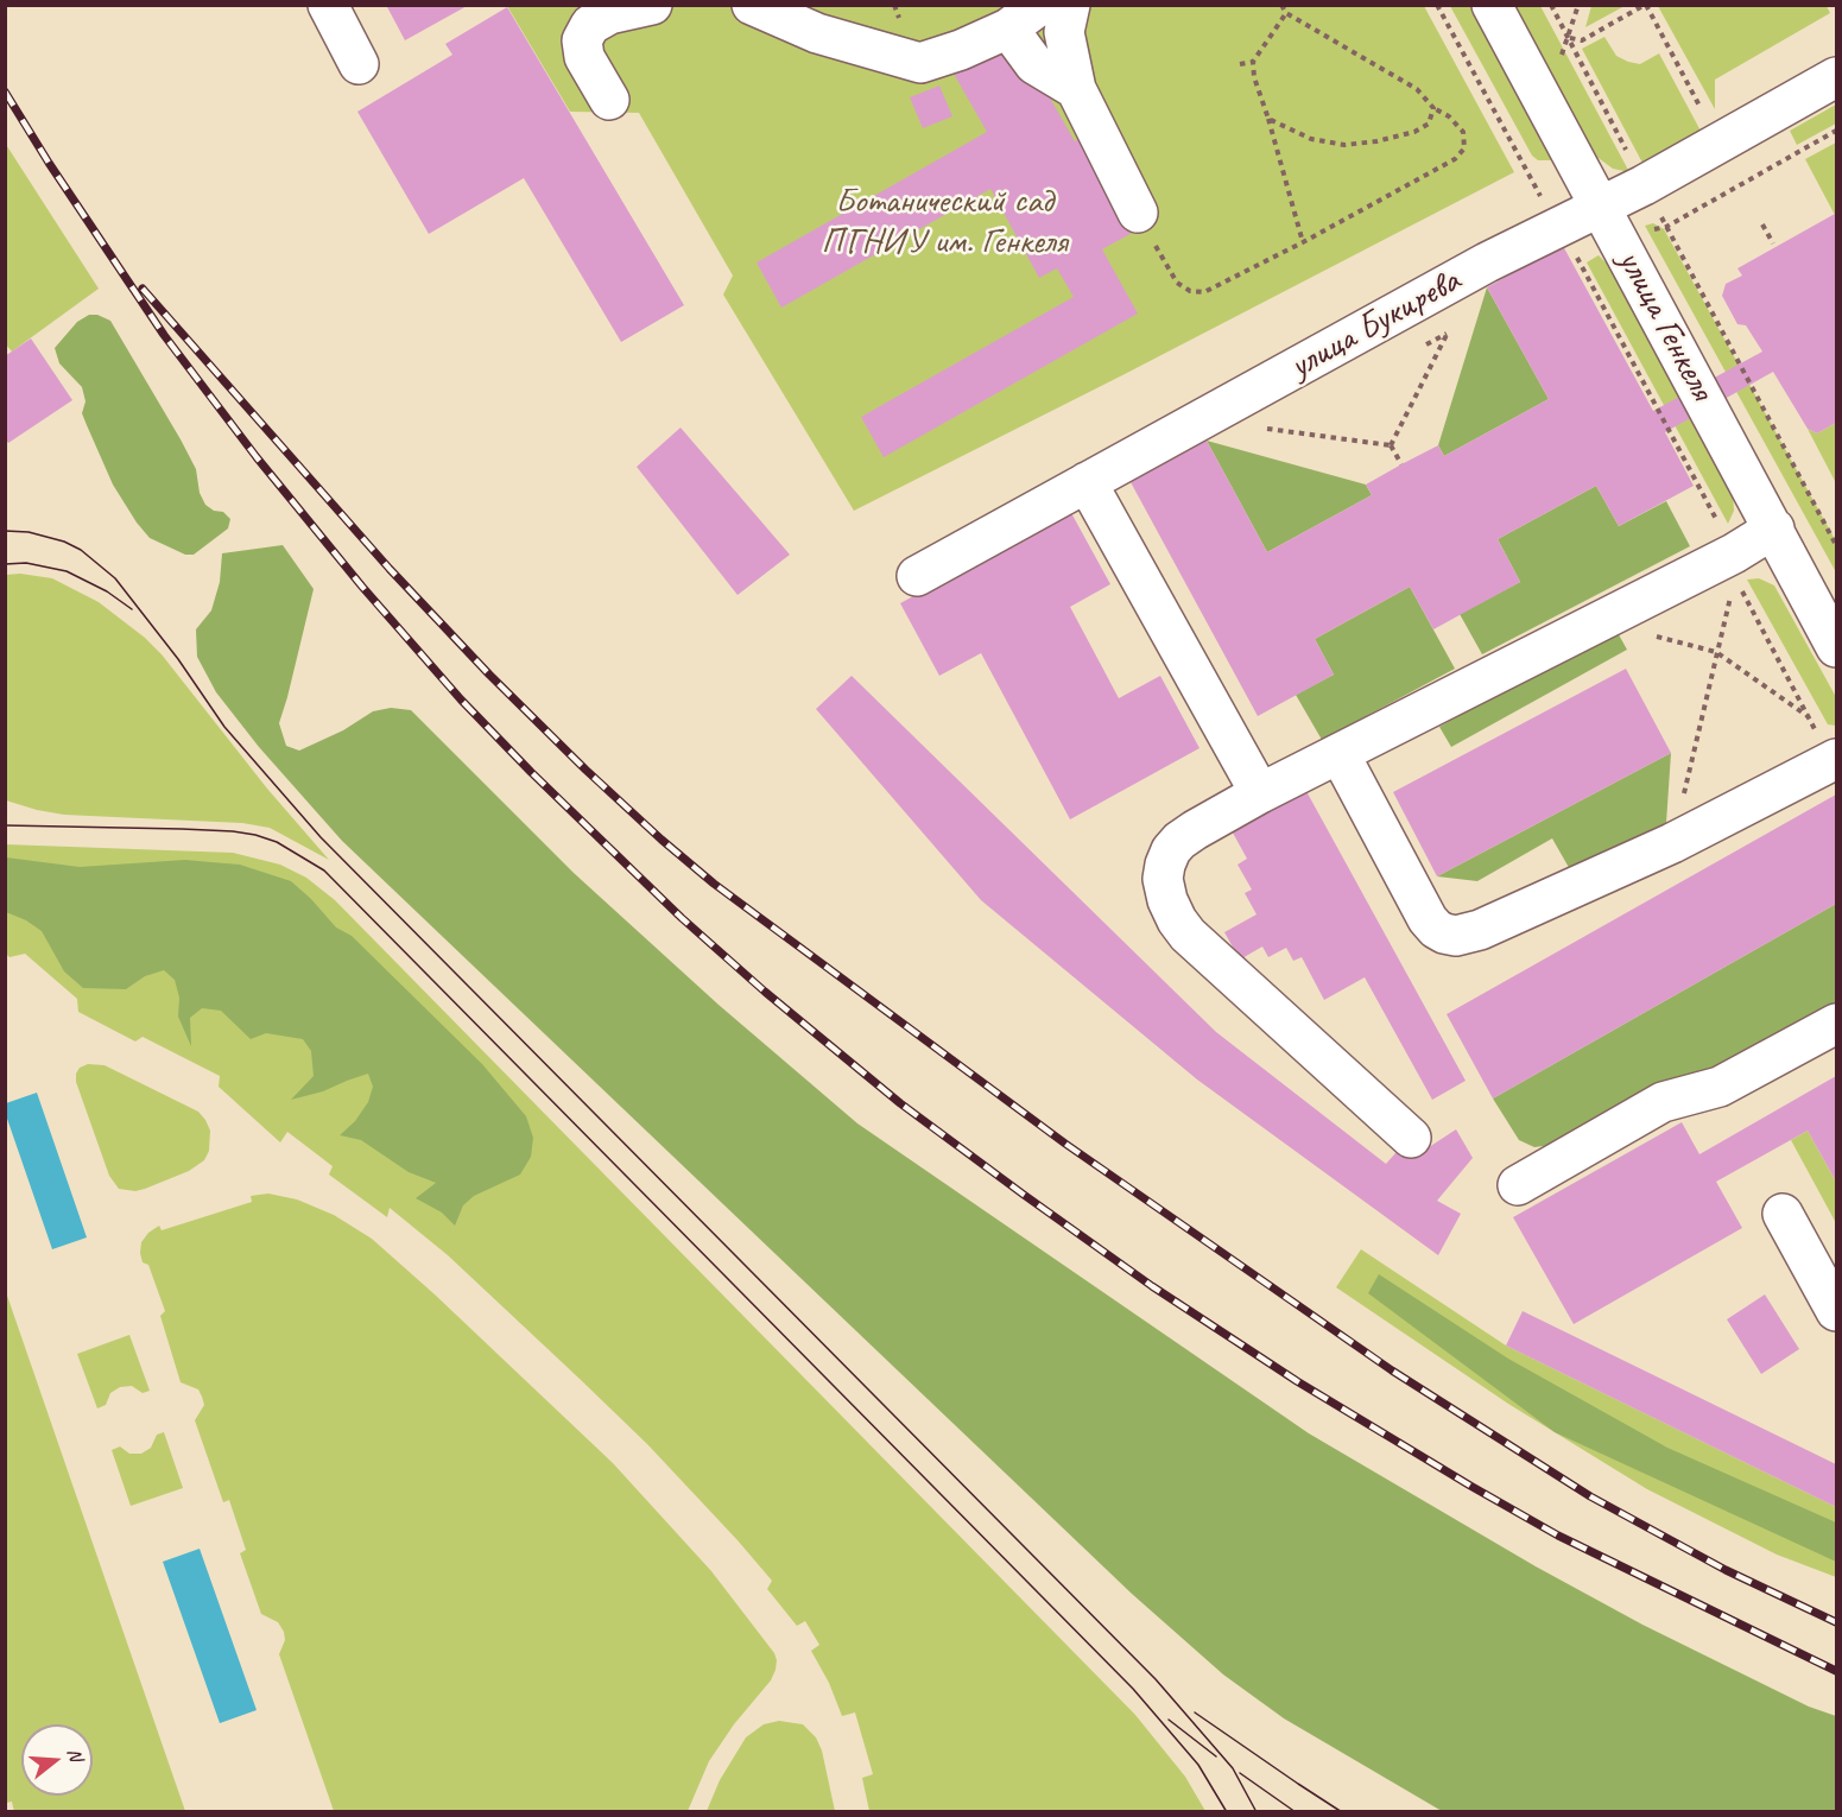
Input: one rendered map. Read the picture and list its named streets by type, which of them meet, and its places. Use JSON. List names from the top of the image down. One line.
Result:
{"streets":{"lane":["улица Букирева","улица Генкеля"]},"crossings":[["улица Букирева","улица Генкеля"]],"parks":["Ботанический сад ПГНИУ им. Генкеля"],"north":"right"}
